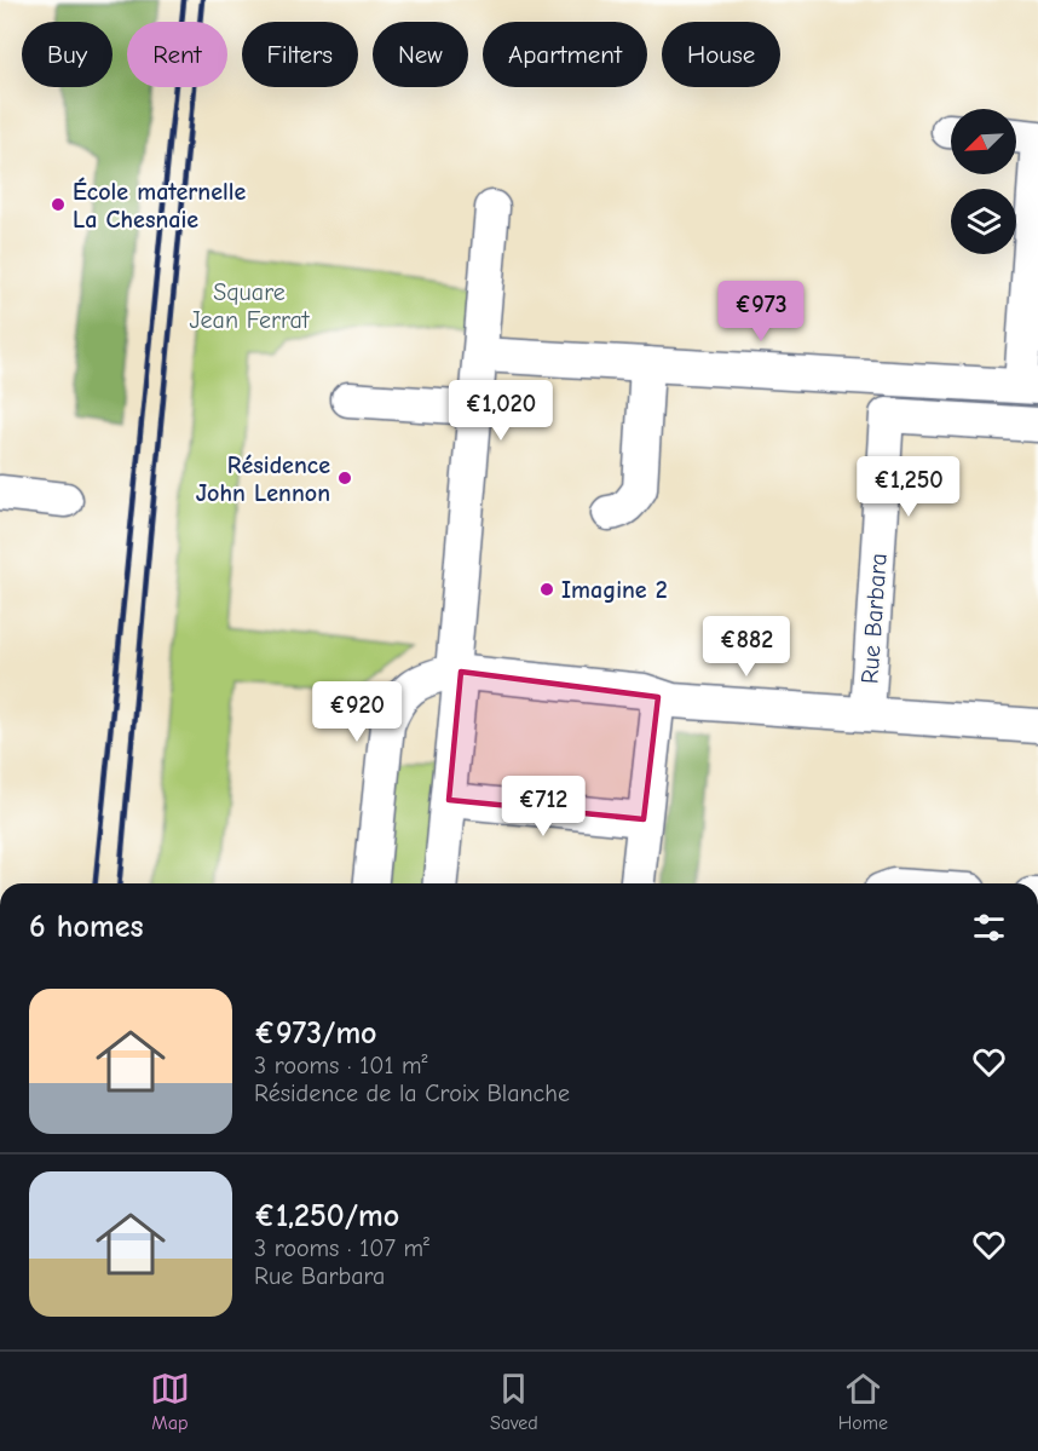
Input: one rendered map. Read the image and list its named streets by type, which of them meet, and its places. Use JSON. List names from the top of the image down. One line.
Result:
{"streets":{"street":["Rue Barbara"]},"parks":["Square Jean Ferrat"],"places":["École maternelle La Chesnaie","Résidence John Lennon","Imagine 2"],"north":"bottom left","page":{"chip":["Buy","Rent","Filters","New","Apartment","House"],"price":["€973","€1,020","€1,250","€882","€920","€712"],"heading":"6 homes","list":[{"name":"€973/mo","note":"3 rooms · 101 m² · Résidence de la Croix Blanche"},{"name":"€1,250/mo","note":"3 rooms · 107 m² · Rue Barbara"}],"tabs":["Map","Saved","Home"]}}
